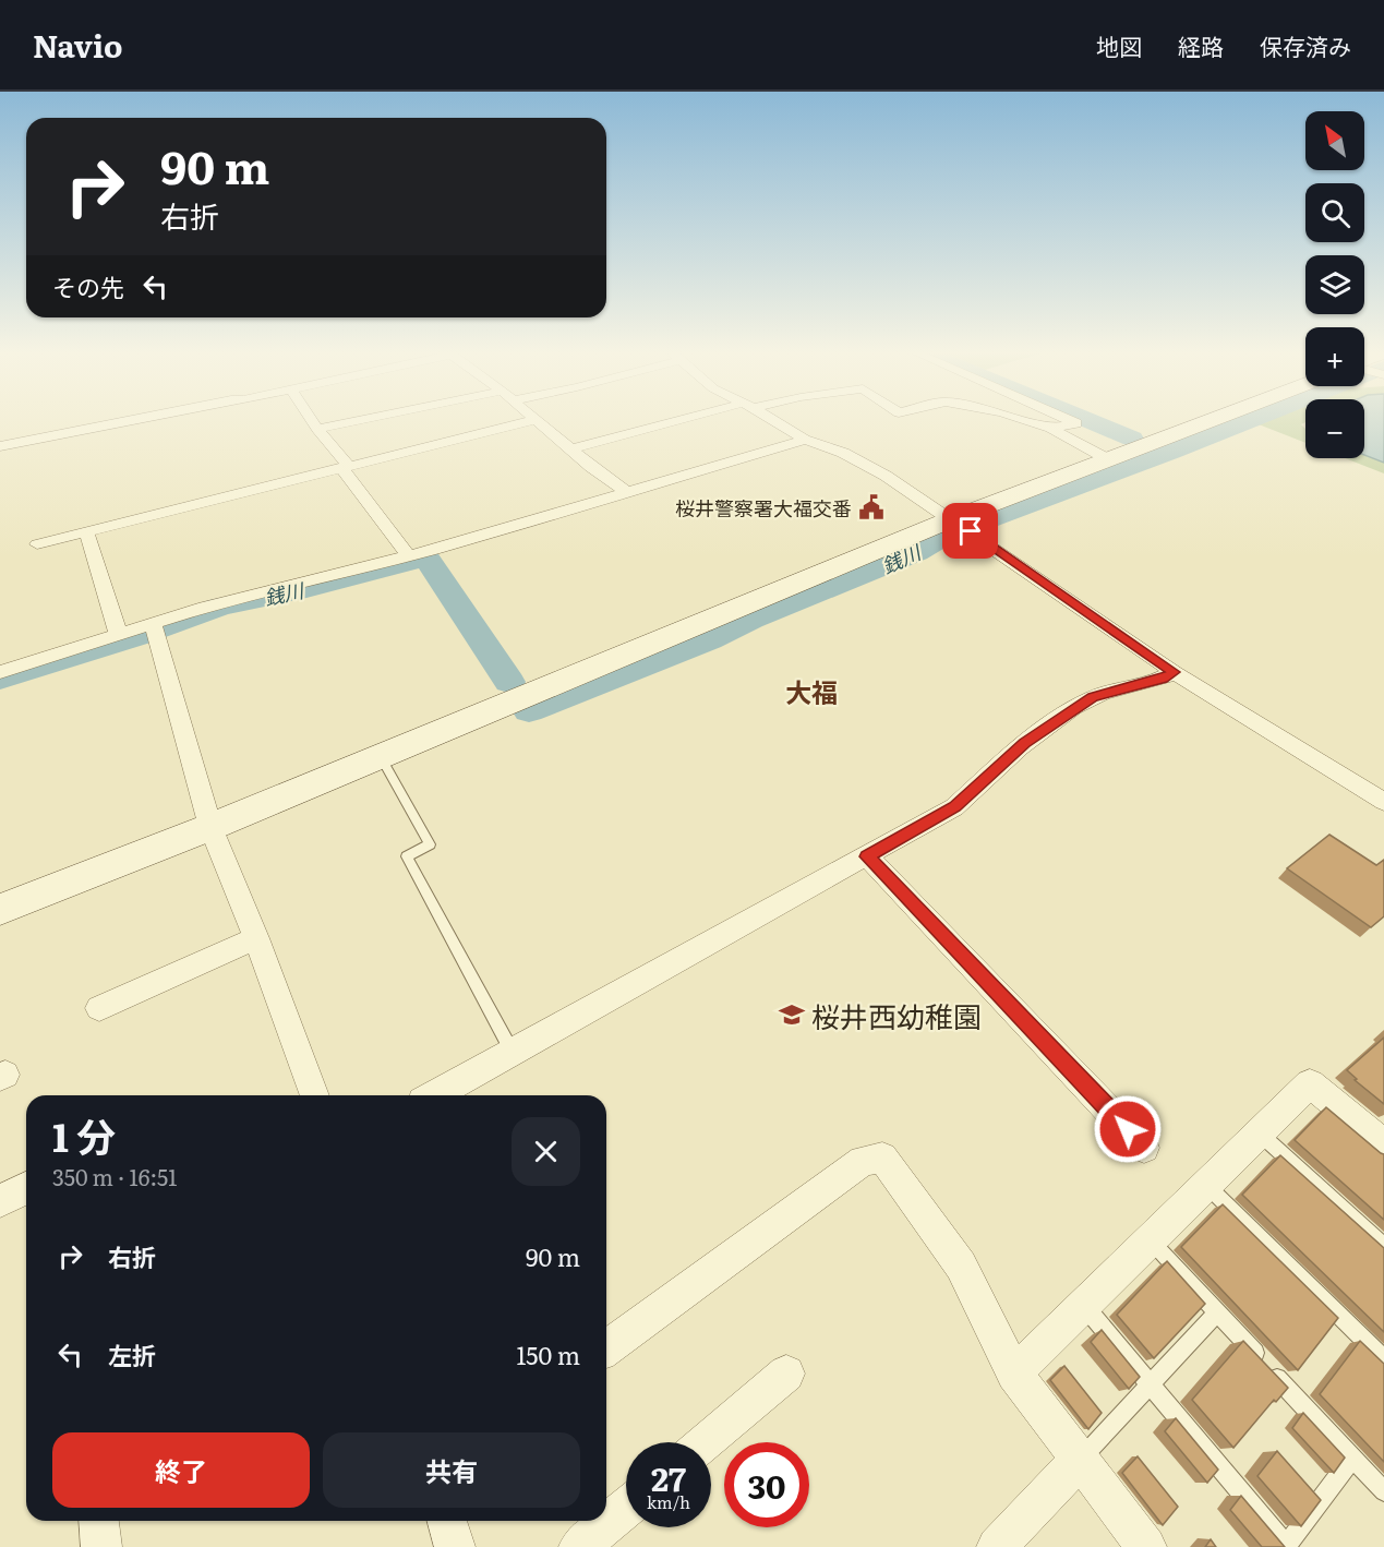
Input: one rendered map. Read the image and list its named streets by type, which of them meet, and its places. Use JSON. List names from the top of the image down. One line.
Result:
{"districts":["大福"],"water":["銭川"],"places":{"public building":["桜井警察署大福交番"],"school or university":["桜井西幼稚園"]},"north":"top left","page":{"header":"Navio","nav":["地図","経路","保存済み"],"map_buttons":["+","−"],"turn":["90 m","右折"],"then":"その先","heading":["1 分","350 m · 16:51"],"list":[{"name":"右折","value":"90 m"},{"name":"左折","value":"150 m"}],"buttons":["終了","共有"],"speed":"27 km/h","limit":"30"}}
